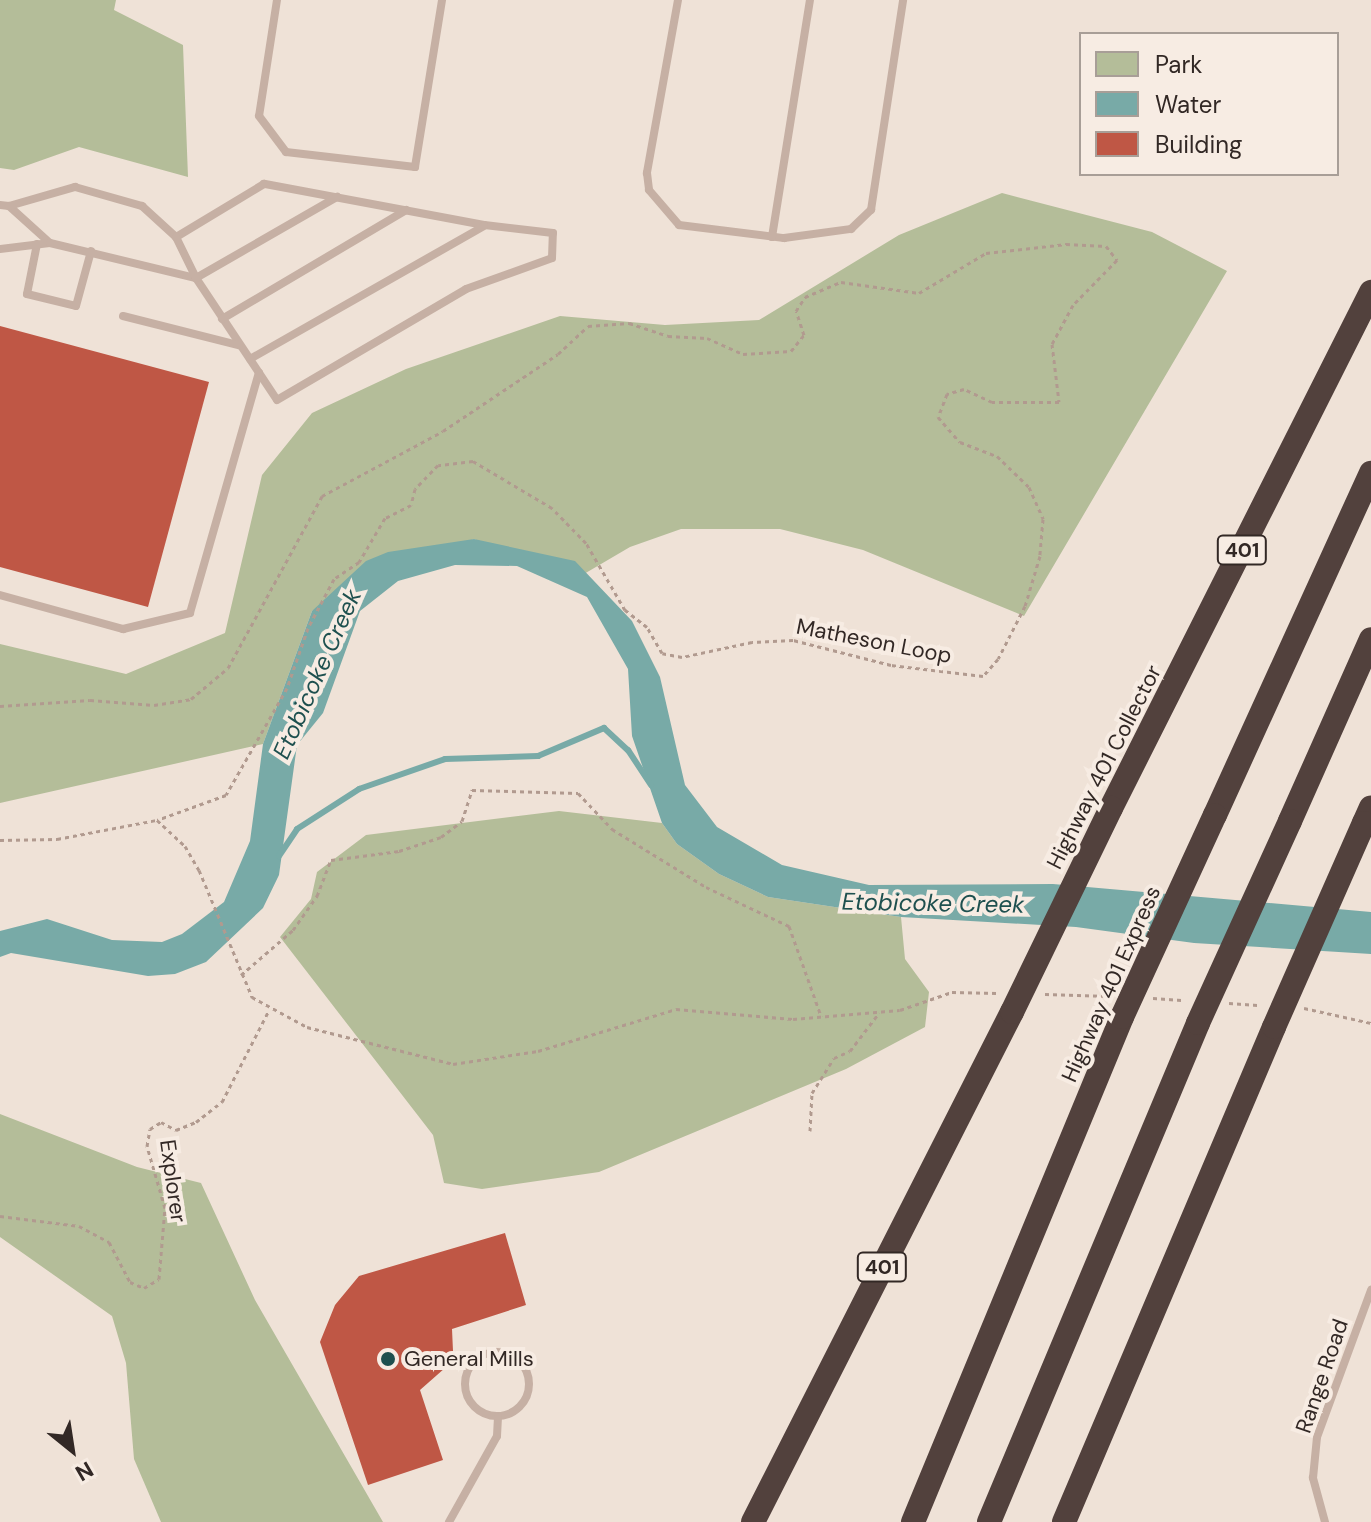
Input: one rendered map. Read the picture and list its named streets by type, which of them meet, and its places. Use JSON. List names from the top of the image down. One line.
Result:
{"streets":{"highway":["401","Highway 401 Collector","Highway 401 Express"],"lane":["Range Road"],"path":["Matheson Loop","Explorer"]},"water":["Etobicoke Creek"],"places":["General Mills"],"legend":["Park","Water","Building"],"north":"bottom right"}
